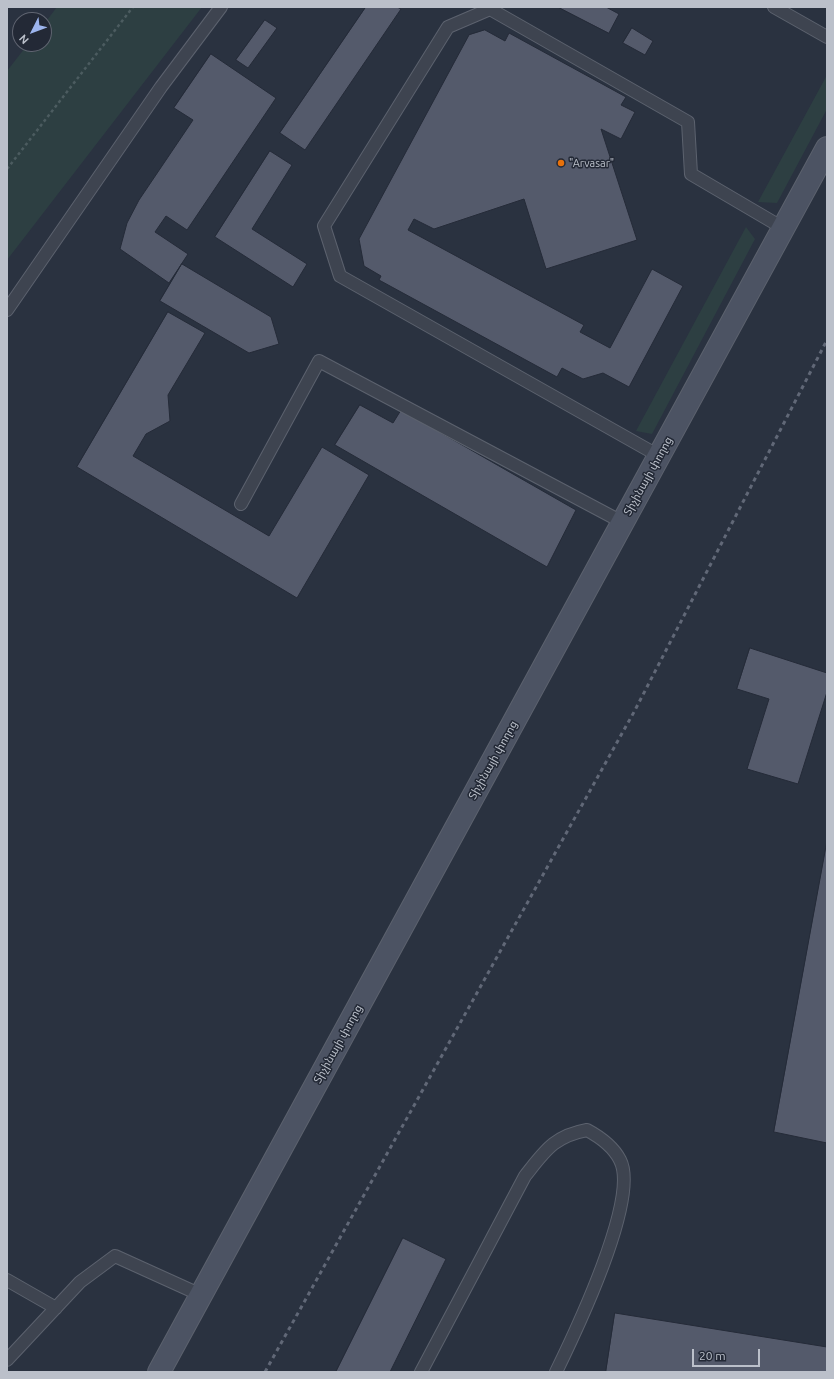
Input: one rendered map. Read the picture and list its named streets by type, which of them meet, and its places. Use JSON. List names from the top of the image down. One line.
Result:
{"streets":{"street":["Տիչինայի փողոց"]},"places":["\"Arvasar\""],"scale_bar":"20 m","north":"bottom left"}
